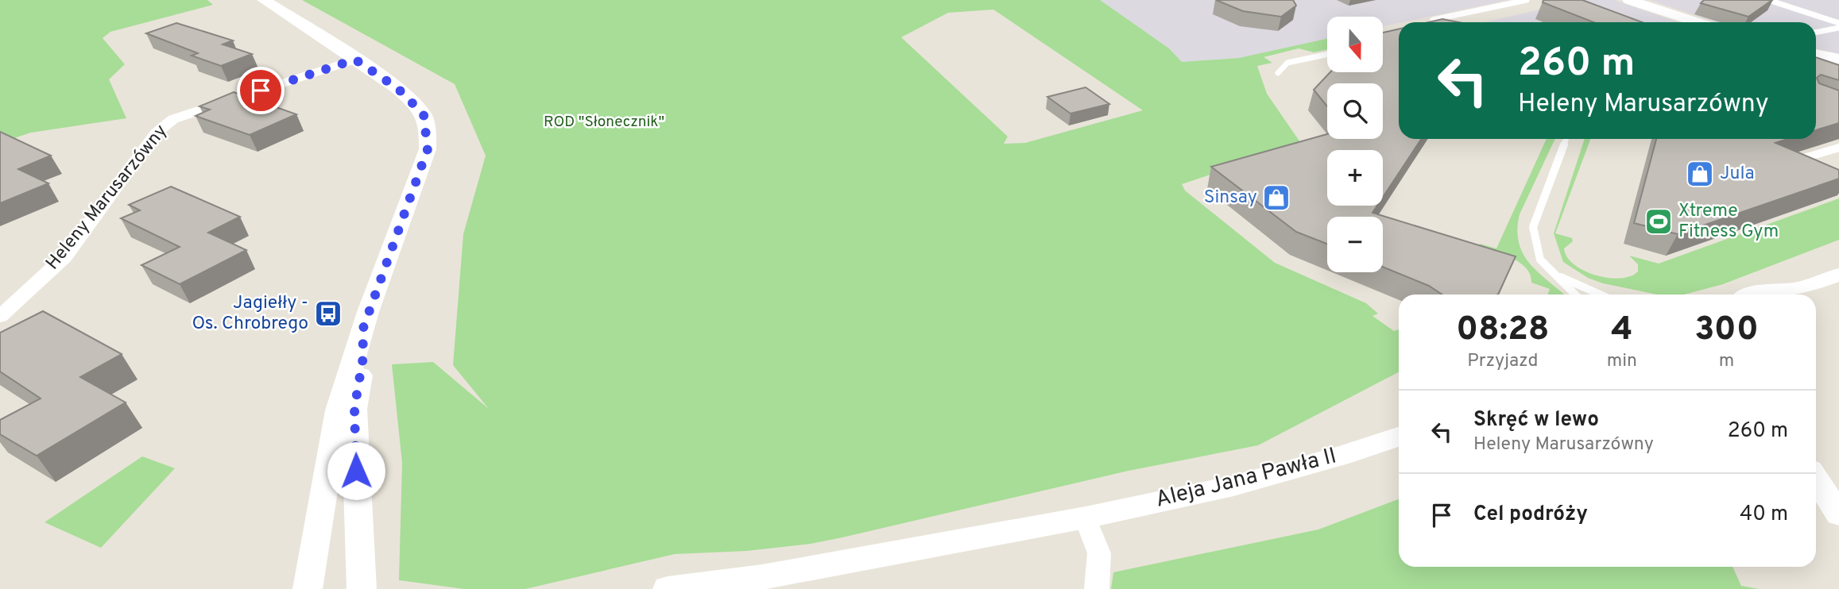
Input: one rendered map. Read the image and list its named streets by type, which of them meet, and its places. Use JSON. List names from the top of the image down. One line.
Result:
{"streets":{"street":["Heleny Marusarzówny","Aleja Jana Pawła II"]},"parks":["ROD \"Słonecznik\""],"places":{"shop":["Jula","Sinsay"],"sports":["Xtreme Fitness Gym"],"bus stop":["Jagiełły - Os. Chrobrego"]},"north":"bottom","page":{"map_buttons":["+","−"],"turn":["260 m","Heleny Marusarzówny"],"eta":["08:28","Przyjazd","4","min","300","m"],"list":[{"name":"Skręć w lewo","note":"Heleny Marusarzówny","value":"260 m"},{"name":"Cel podróży","value":"40 m"}]}}
